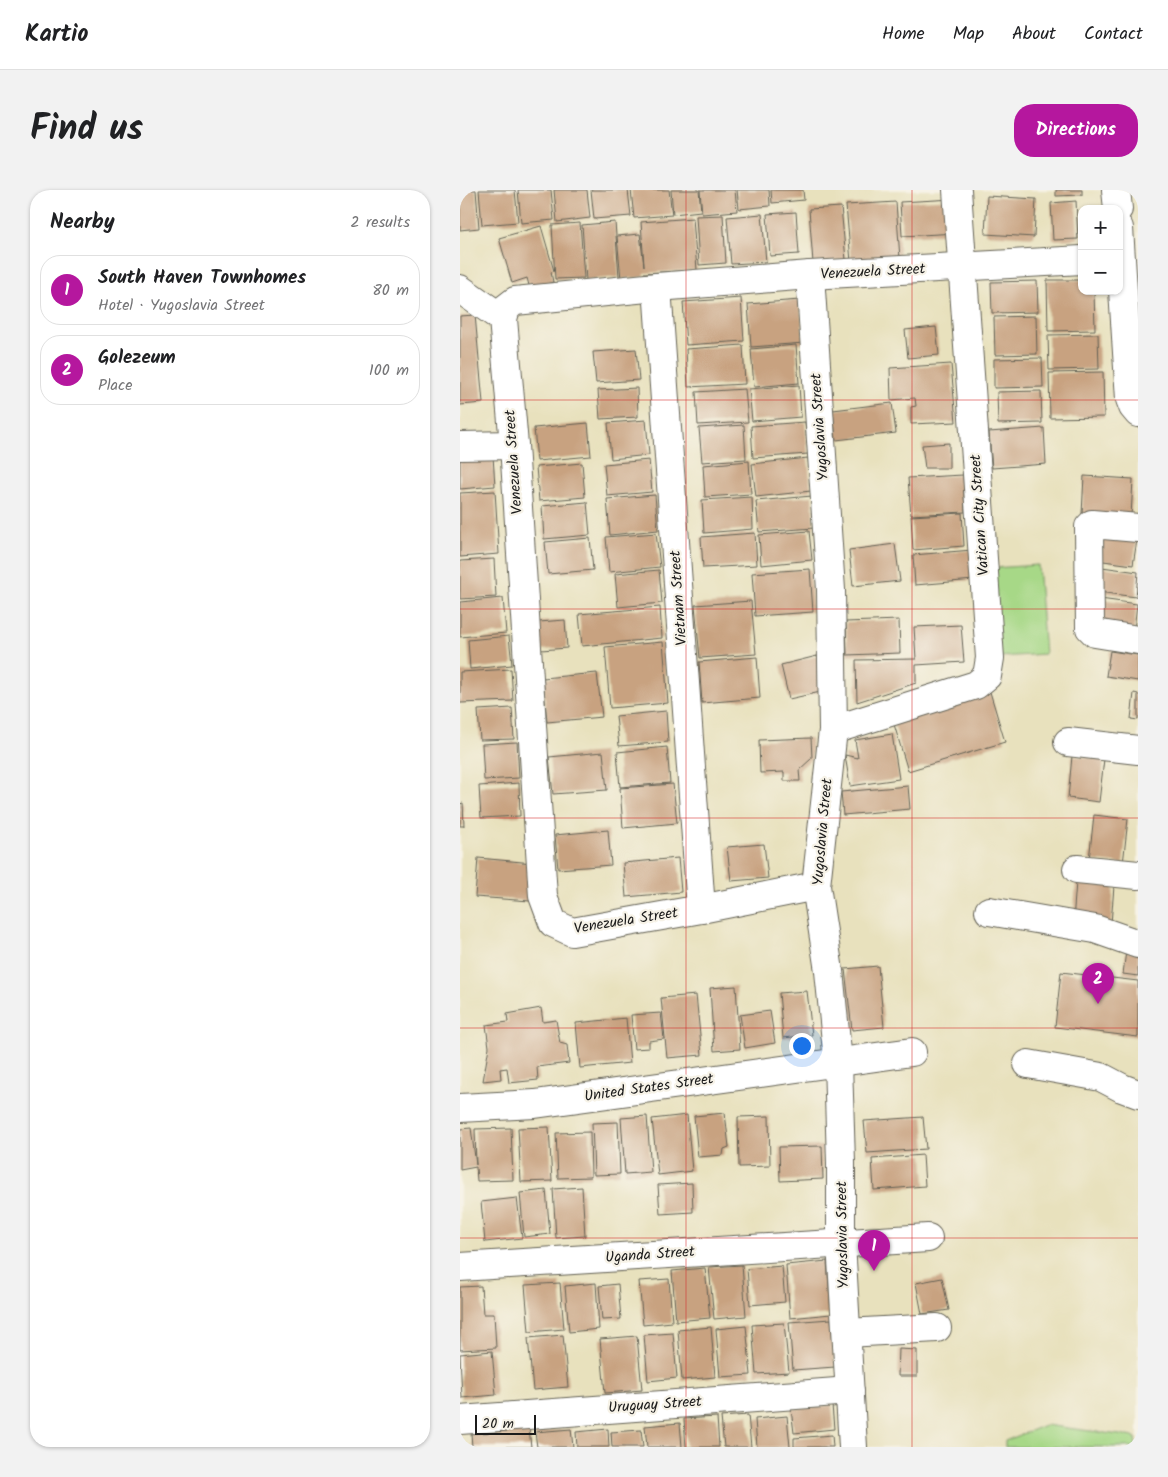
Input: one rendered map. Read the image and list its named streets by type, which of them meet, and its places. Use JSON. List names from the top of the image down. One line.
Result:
{"streets":{"street":["Venezuela Street","Yugoslavia Street","Vatican City Street","Vietnam Street","United States Street","Uganda Street","Uruguay Street"]},"crossings":[["Venezuela Street","Yugoslavia Street"],["Venezuela Street","Vatican City Street"],["Venezuela Street","Vietnam Street"],["Yugoslavia Street","Vatican City Street"],["Yugoslavia Street","United States Street"],["Yugoslavia Street","Uganda Street"],["Yugoslavia Street","Uruguay Street"]],"scale_bar":"20 m","page":{"header":"Kartio","nav":["Home","Map","About","Contact"],"title":"Find us","buttons":"Directions","heading":["Nearby","2 results"],"map_buttons":["+","−"],"list":[{"mark":"1","name":"South Haven Townhomes","note":"Hotel · Yugoslavia Street","value":"80 m"},{"mark":"2","name":"Golezeum","note":"Place","value":"100 m"}],"pins":["2","1"],"scale":"20 m"}}
